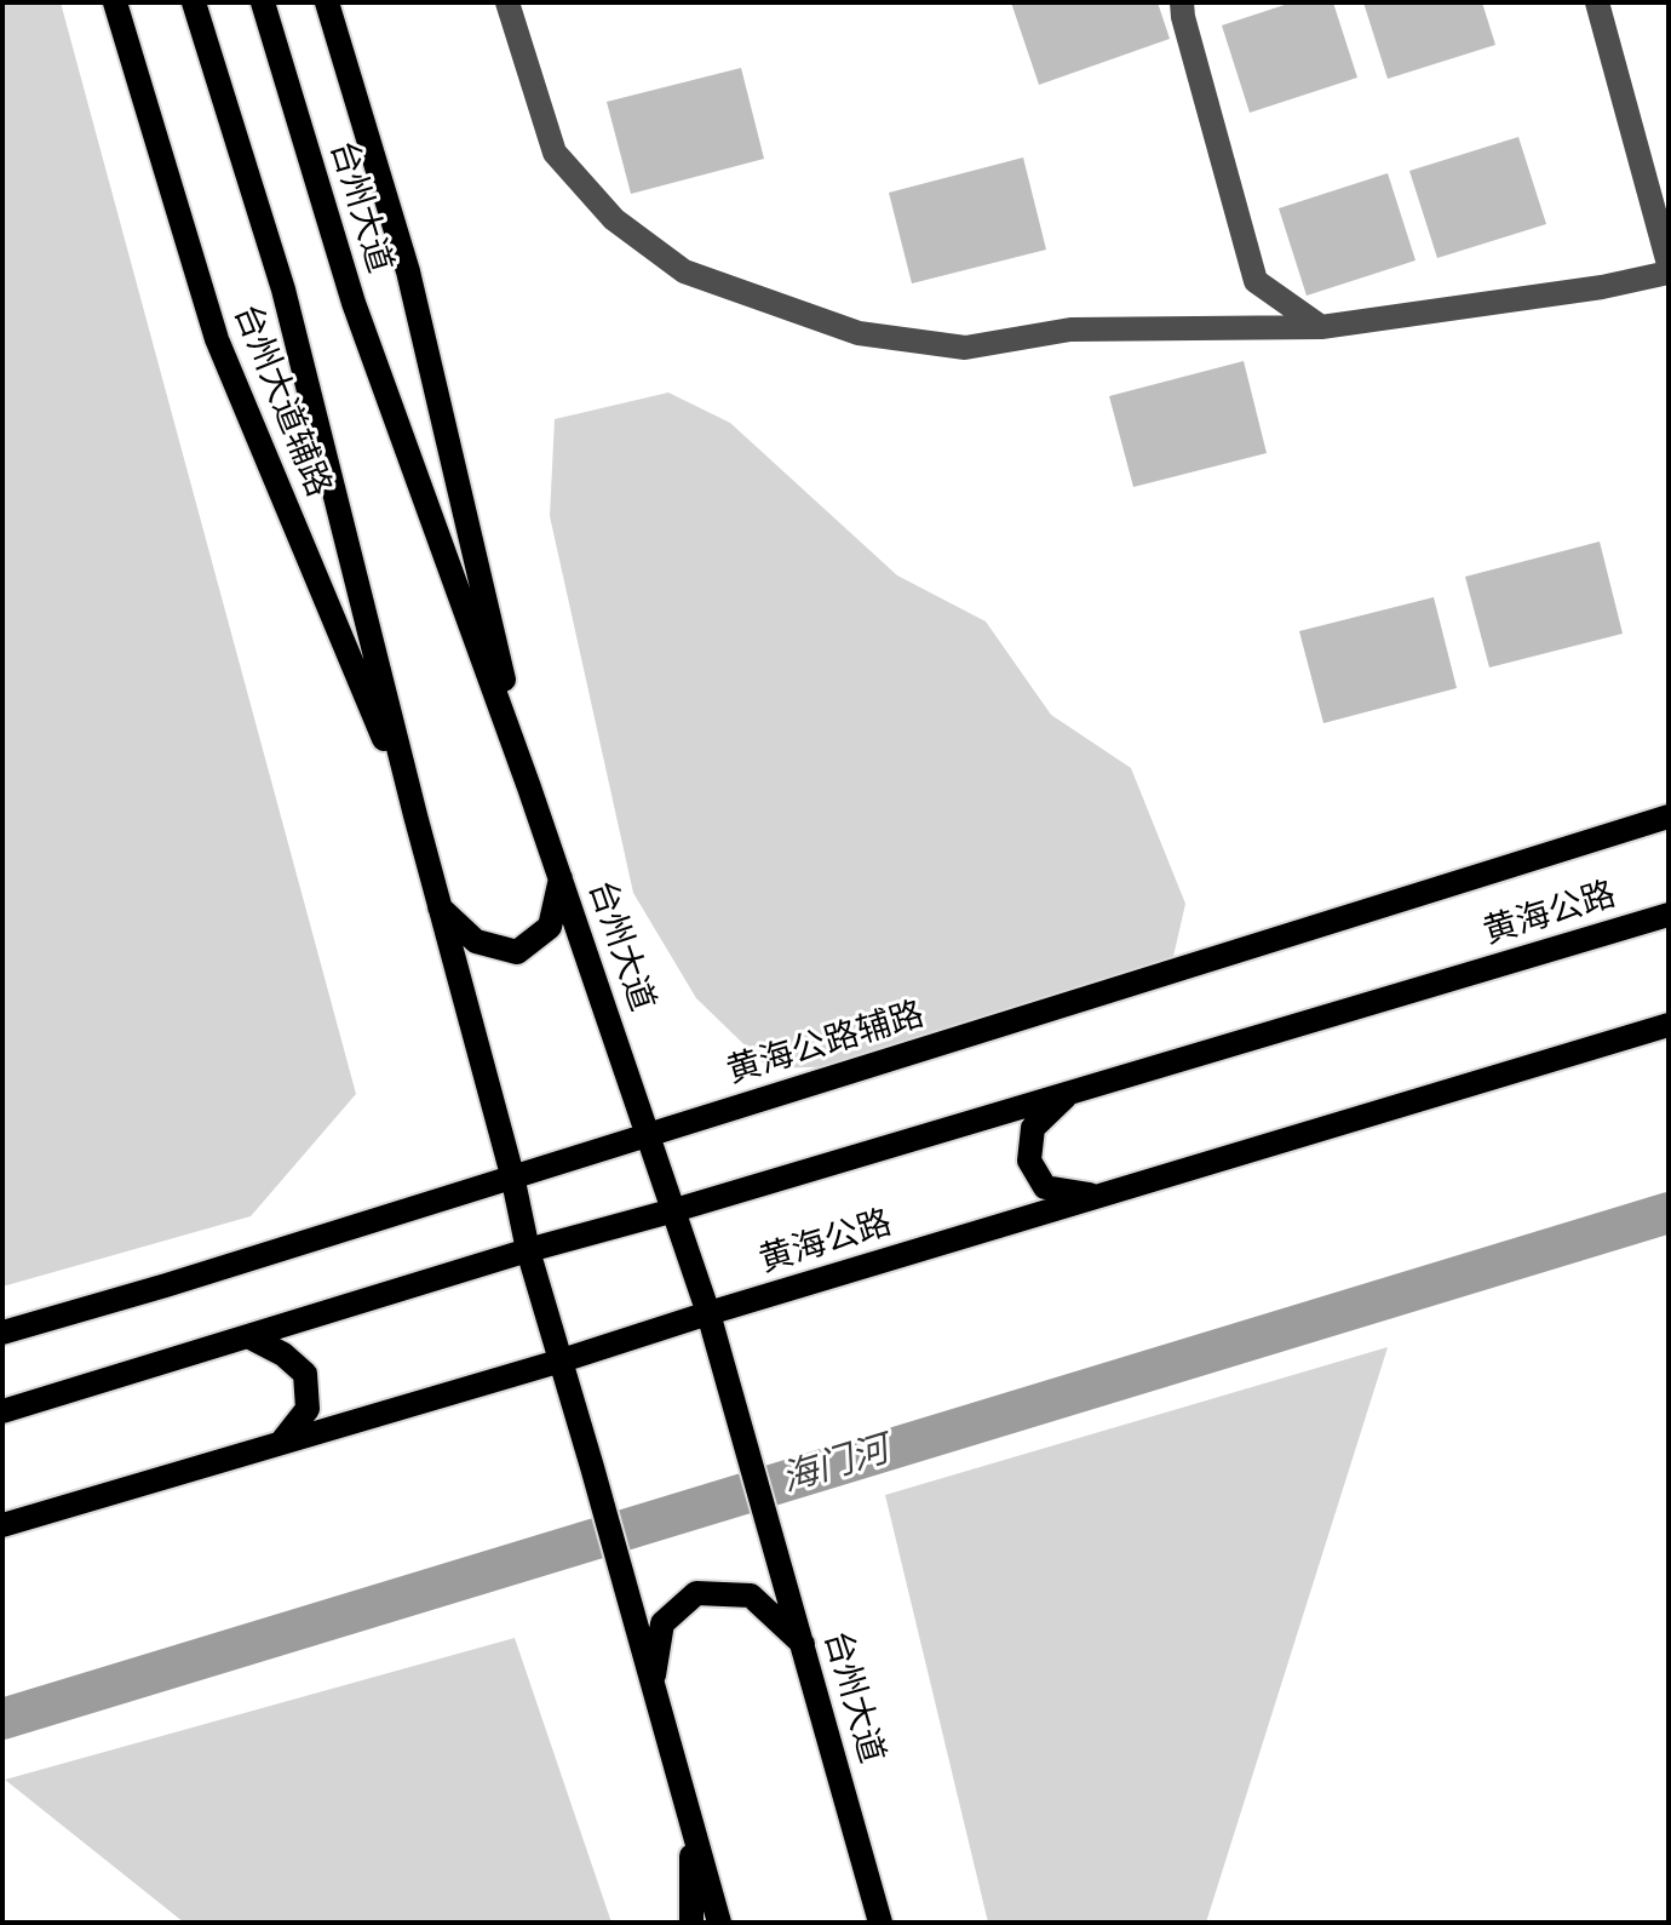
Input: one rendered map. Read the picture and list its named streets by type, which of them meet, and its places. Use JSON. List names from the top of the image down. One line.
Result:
{"streets":{"main road":["台州大道","台州大道辅路","黄海公路","黄海公路辅路"]},"crossings":[["台州大道","黄海公路"],["台州大道","黄海公路辅路"]],"water":["海门河"]}
